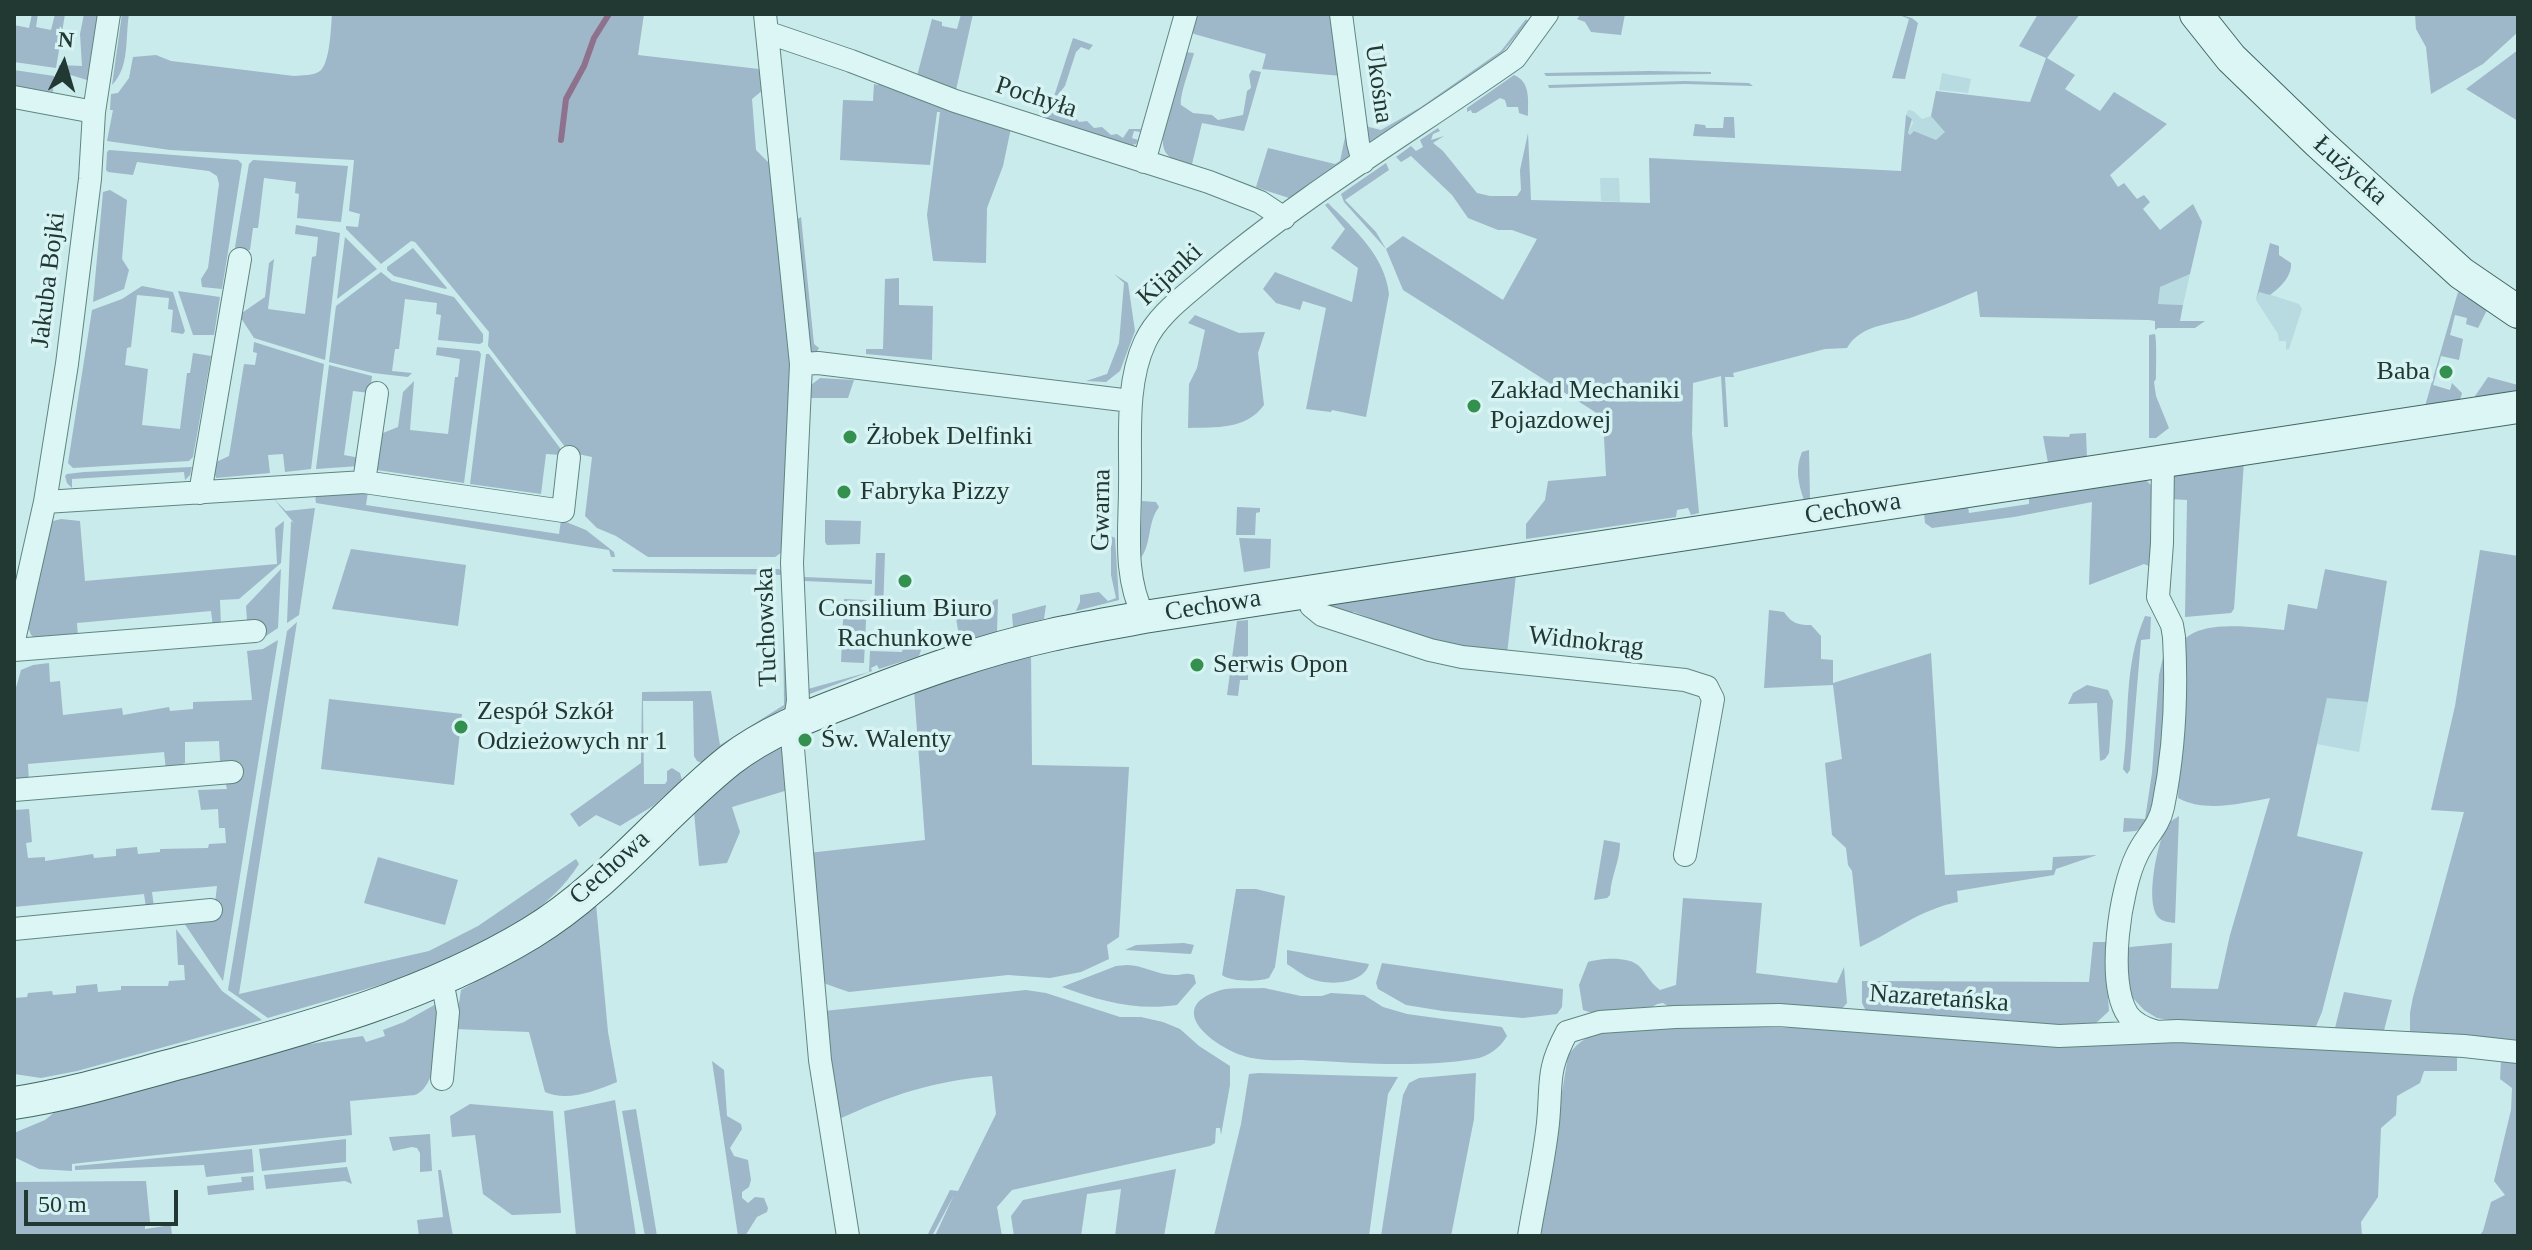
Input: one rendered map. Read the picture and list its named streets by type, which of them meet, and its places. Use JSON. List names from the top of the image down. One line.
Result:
{"streets":{"street":["Ukośna","Pochyła","Łużycka","Kijanki","Jakuba Bojki","Cechowa","Gwarna","Tuchowska","Widnokrąg","Nazaretańska"]},"crossings":[["Ukośna","Kijanki"],["Pochyła","Kijanki"],["Pochyła","Tuchowska"],["Kijanki","Gwarna"],["Cechowa","Gwarna"],["Cechowa","Tuchowska"],["Cechowa","Widnokrąg"]],"places":["Baba","Zakład Mechaniki Pojazdowej","Żłobek Delfinki","Fabryka Pizzy","Consilium Biuro Rachunkowe","Serwis Opon","Zespół Szkół Odzieżowych nr 1","Św. Walenty"],"scale_bar":"50 m","north":"top"}
